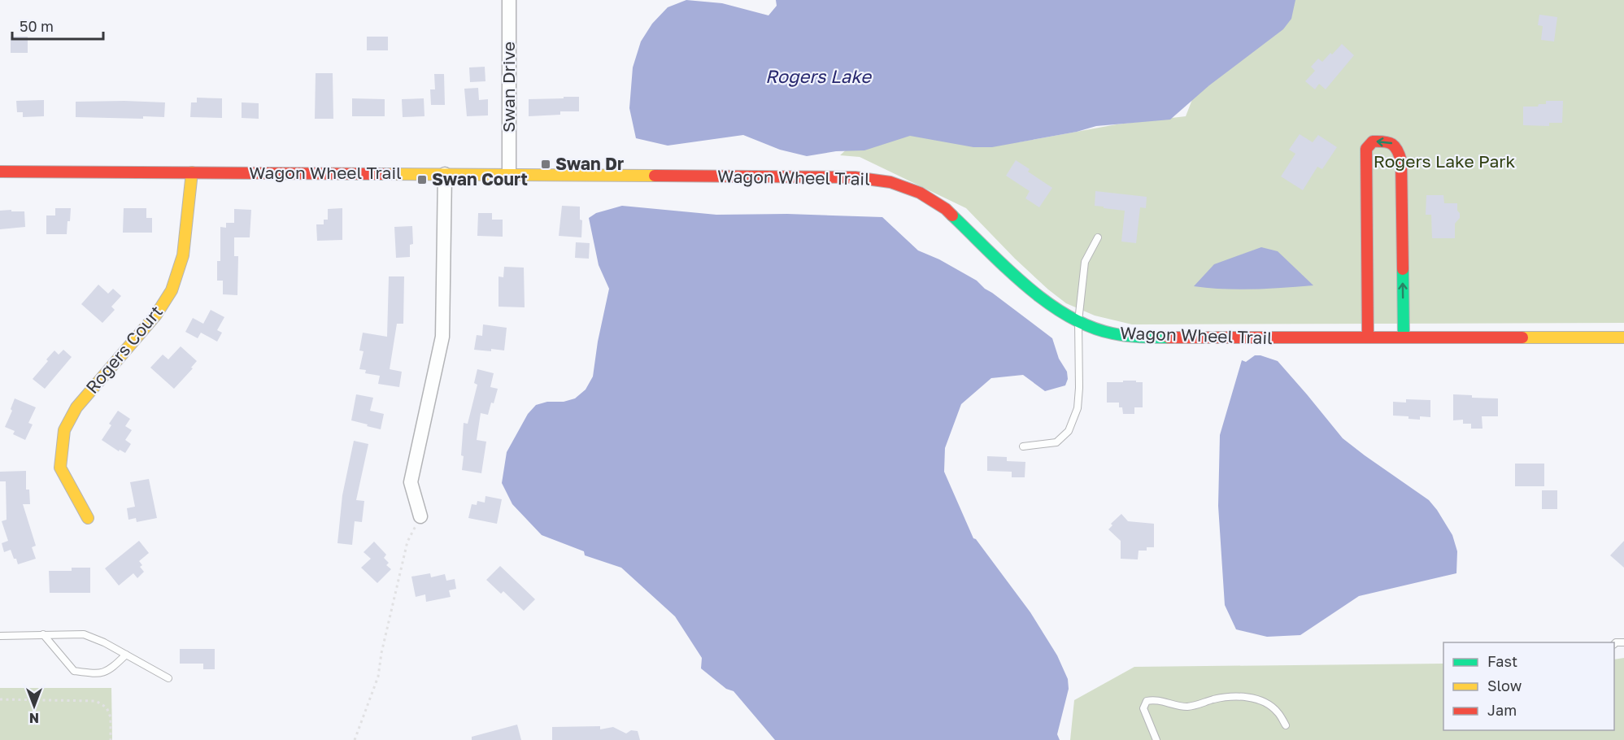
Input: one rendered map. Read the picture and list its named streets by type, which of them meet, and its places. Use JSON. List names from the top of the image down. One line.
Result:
{"streets":{"street":["Swan Drive","Wagon Wheel Trail","Rogers Court"]},"crossings":[["Swan Drive","Wagon Wheel Trail"],["Wagon Wheel Trail","Rogers Court"]],"water":["Rogers Lake"],"parks":["Rogers Lake Park"],"places":{"transit":["Swan Dr","Swan Court"]},"legend":["Fast","Slow","Jam"],"scale_bar":"50 m","north":"bottom"}
